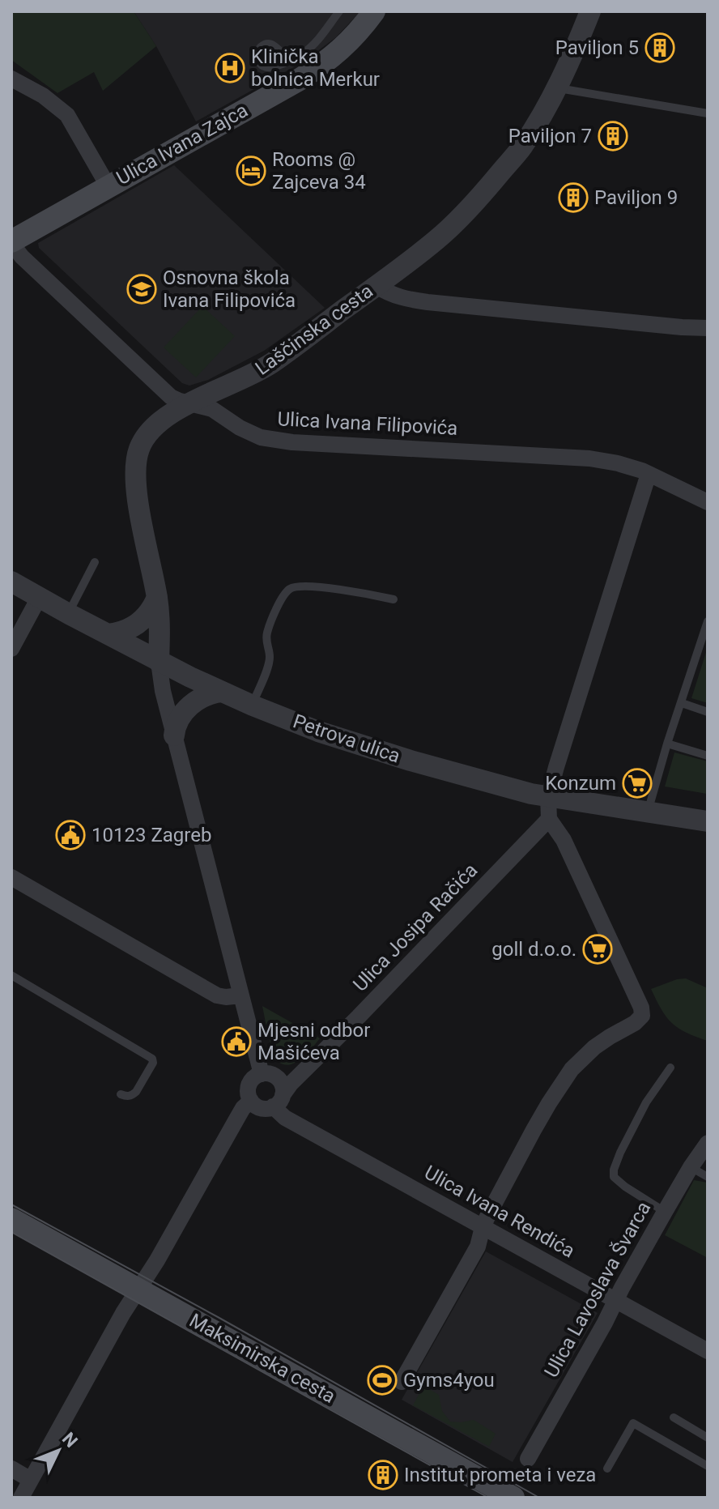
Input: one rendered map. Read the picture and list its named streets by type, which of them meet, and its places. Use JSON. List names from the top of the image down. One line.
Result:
{"streets":{"main road":["Ulica Ivana Zajca","Maksimirska cesta"],"street":["Laščinska cesta","Ulica Ivana Filipovića","Petrova ulica","Ulica Josipa Račića","Ulica Ivana Rendića","Ulica Lavoslava Švarca"]},"crossings":[["Ulica Ivana Zajca","Ulica Ivana Filipovića"],["Laščinska cesta","Ulica Ivana Filipovića"],["Laščinska cesta","Petrova ulica"],["Ulica Josipa Račića","Ulica Ivana Rendića"],["Ulica Ivana Rendića","Ulica Lavoslava Švarca"]],"places":{"building":["Paviljon 5","Paviljon 7","Paviljon 9","Institut prometa i veza"],"hospital":["Klinička bolnica Merkur"],"hotel":["Rooms @ Zajceva 34"],"school or university":["Osnovna škola Ivana Filipovića"],"supermarket":["Konzum","goll d.o.o."],"public building":["10123 Zagreb","Mjesni odbor Mašićeva"],"sports":["Gyms4you"]},"north":"top right"}
